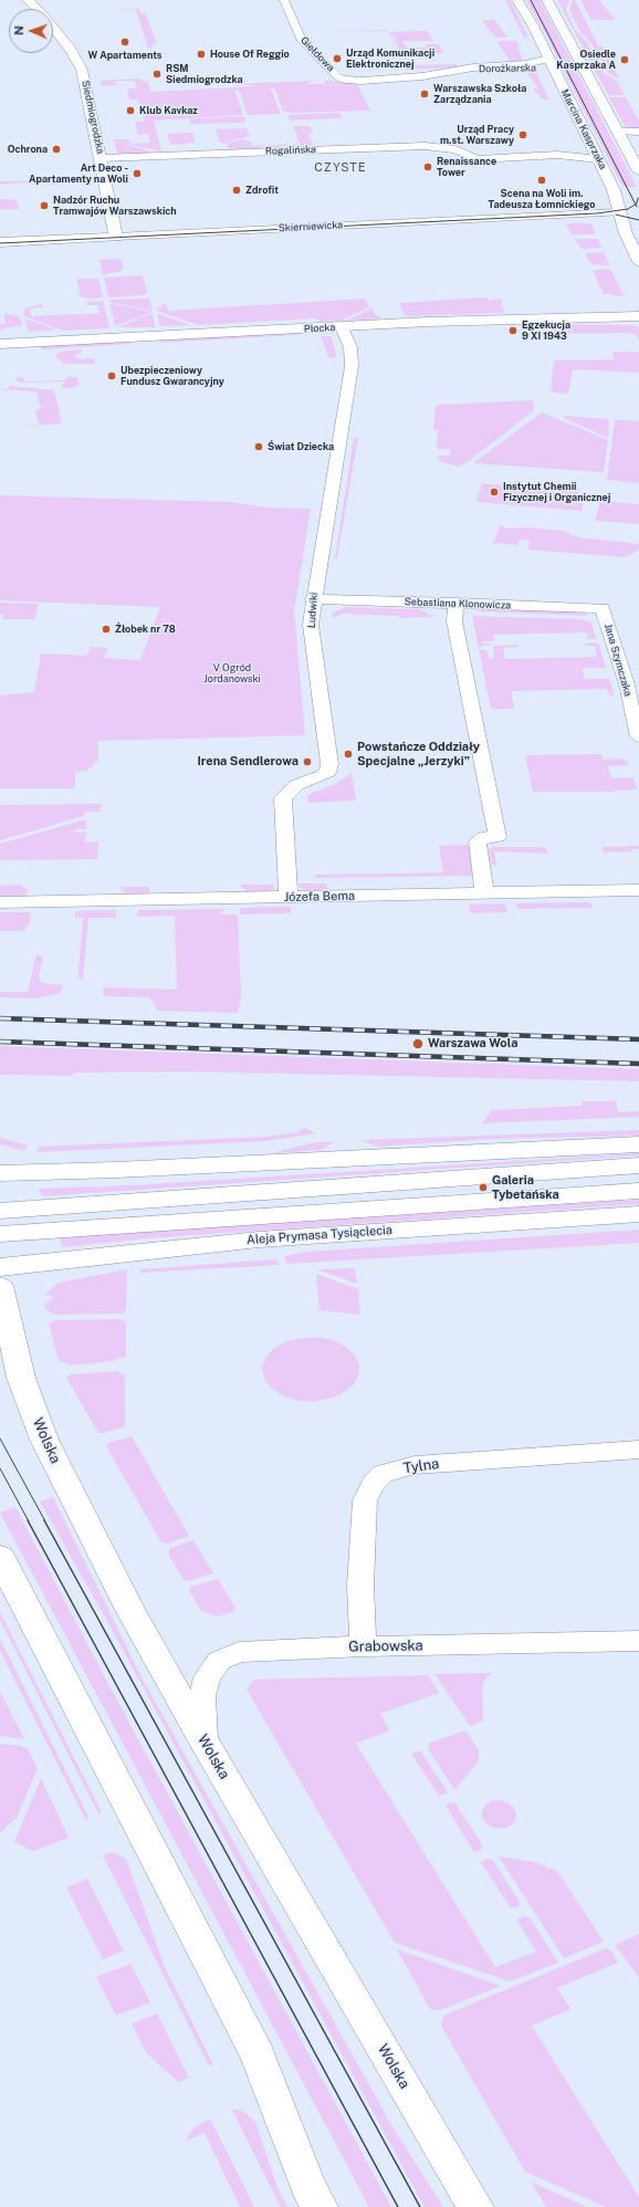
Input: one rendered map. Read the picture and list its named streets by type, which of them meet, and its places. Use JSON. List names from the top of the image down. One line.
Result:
{"streets":{"main road":["Siedmiogrodzka","Marcina Kasprzaka","Skierniewicka","Płocka","Aleja Prymasa Tysiąclecia","Wolska"],"street":["Giełdowa","Dorożkarska","Rogalińska","Sebastiana Klonowicza","Ludwiki","Jana Szymczaka","Józefa Bema","Tylna","Grabowska"]},"crossings":[["Giełdowa","Dorożkarska"],["Dorożkarska","Marcina Kasprzaka"],["Siedmiogrodzka","Rogalińska"],["Siedmiogrodzka","Skierniewicka"],["Marcina Kasprzaka","Skierniewicka"],["Płocka","Ludwiki"],["Sebastiana Klonowicza","Ludwiki"],["Sebastiana Klonowicza","Jana Szymczaka"],["Ludwiki","Józefa Bema"],["Wolska","Grabowska"],["Tylna","Grabowska"]],"districts":["CZYSTE"],"parks":["V Ogród Jordanowski"],"places":["W Apartaments","House Of Reggio","Urząd Komunikacji Elektronicznej","Osiedle Kasprzaka A","RSM Siedmiogrodzka","Warszawska Szkoła Zarządzania","Klub Kavkaz","Urząd Pracy m.st. Warszawy","Ochrona","Renaissance Tower","Art Deco - Apartamenty na Woli","Scena na Woli im. Tadeusza Łomnickiego","Zdrofit","Nadzór Ruchu Tramwajów Warszawskich","Egzekucja 9 XI 1943","Ubezpieczeniowy Fundusz Gwarancyjny","Świat Dziecka","Instytut Chemii Fizycznej i Organicznej","Żłobek nr 78","Powstańcze Oddziały Specjalne „Jerzyki”","Irena Sendlerowa","Warszawa Wola","Galeria Tybetańska"],"north":"left"}
